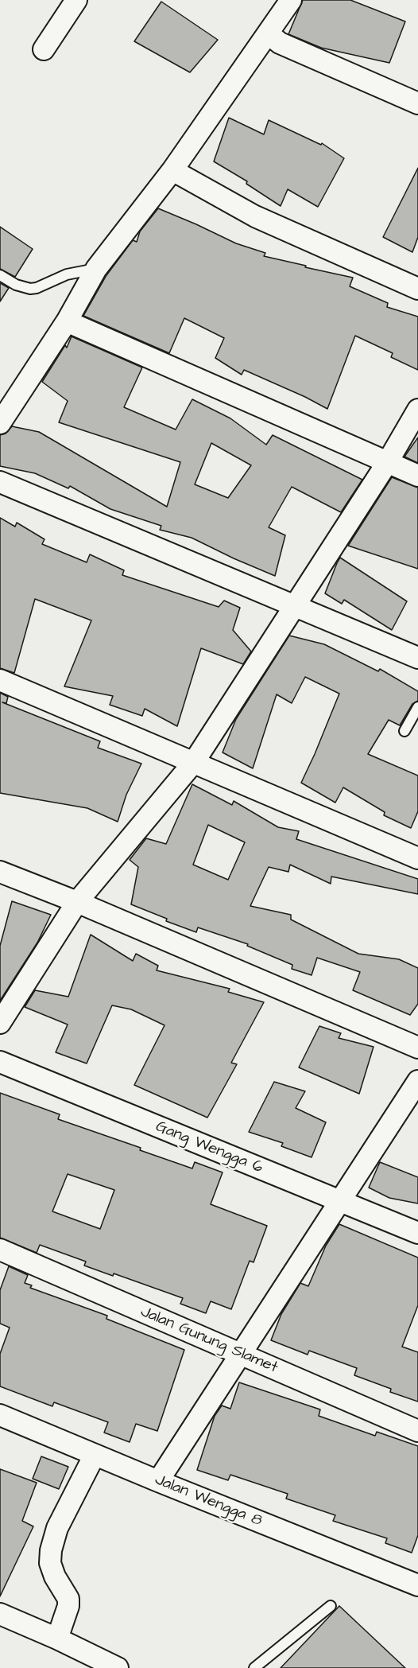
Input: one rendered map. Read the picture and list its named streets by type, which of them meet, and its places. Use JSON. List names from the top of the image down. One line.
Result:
{"streets":{"street":["Gang Wengga 6","Jalan Gunung Slamet","Jalan Wengga 8"]}}
